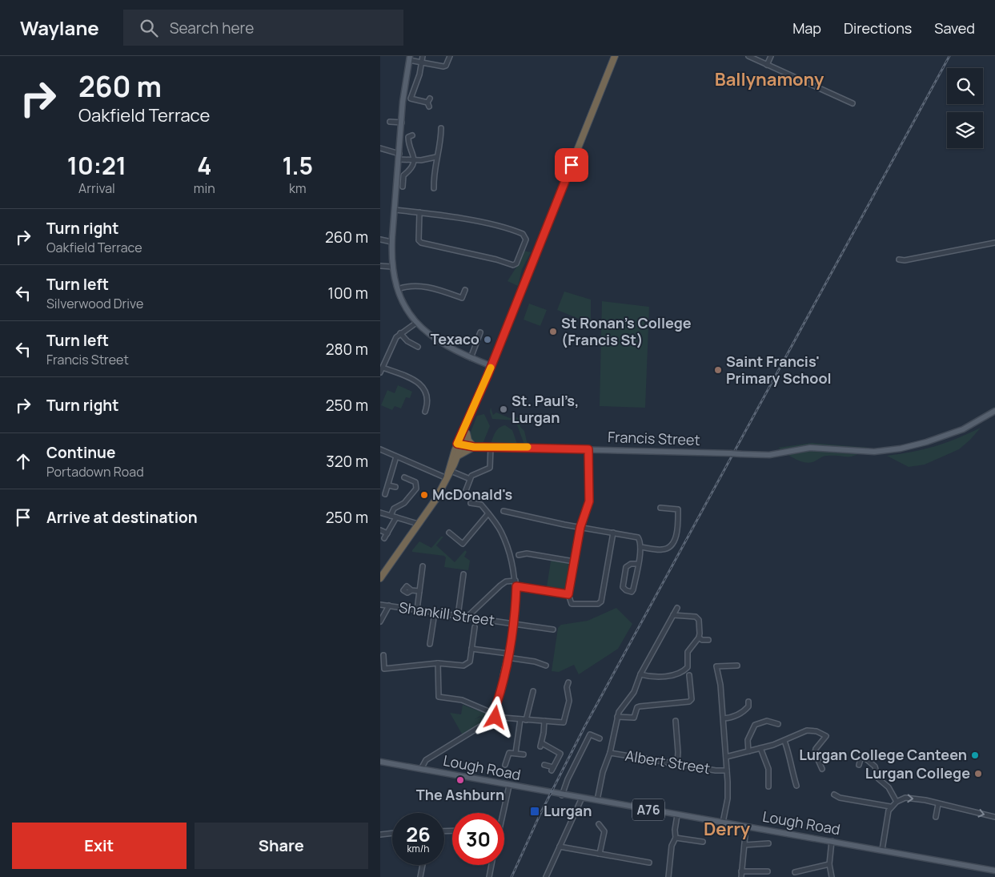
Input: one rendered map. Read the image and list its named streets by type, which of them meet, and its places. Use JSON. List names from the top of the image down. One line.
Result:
{"streets":{"main road":["Francis Street","Lough Road","A76"],"street":["Shankill Street","Albert Street"]},"crossings":[["Albert Street","Lough Road"]],"districts":["Ballynamony","Derry"],"places":{"other":["St Ronan's College (Francis St)","Texaco","Saint Francis' Primary School","St. Paul’s, Lurgan","McDonald's","Lurgan College Canteen","Lurgan College","The Ashburn"],"transit":["Lurgan"]},"page":{"header":"Waylane","search":"Search here","nav":["Map","Directions","Saved"],"turn":["260 m","Oakfield Terrace"],"eta":["10:21","Arrival","4","min","1.5","km"],"list":[{"name":"Turn right","note":"Oakfield Terrace","value":"260 m"},{"name":"Turn left","note":"Silverwood Drive","value":"100 m"},{"name":"Turn left","note":"Francis Street","value":"280 m"},{"name":"Turn right","value":"250 m"},{"name":"Continue","note":"Portadown Road","value":"320 m"},{"name":"Arrive at destination","value":"250 m"}],"speed":"26 km/h","limit":"30","buttons":["Exit","Share"]}}
